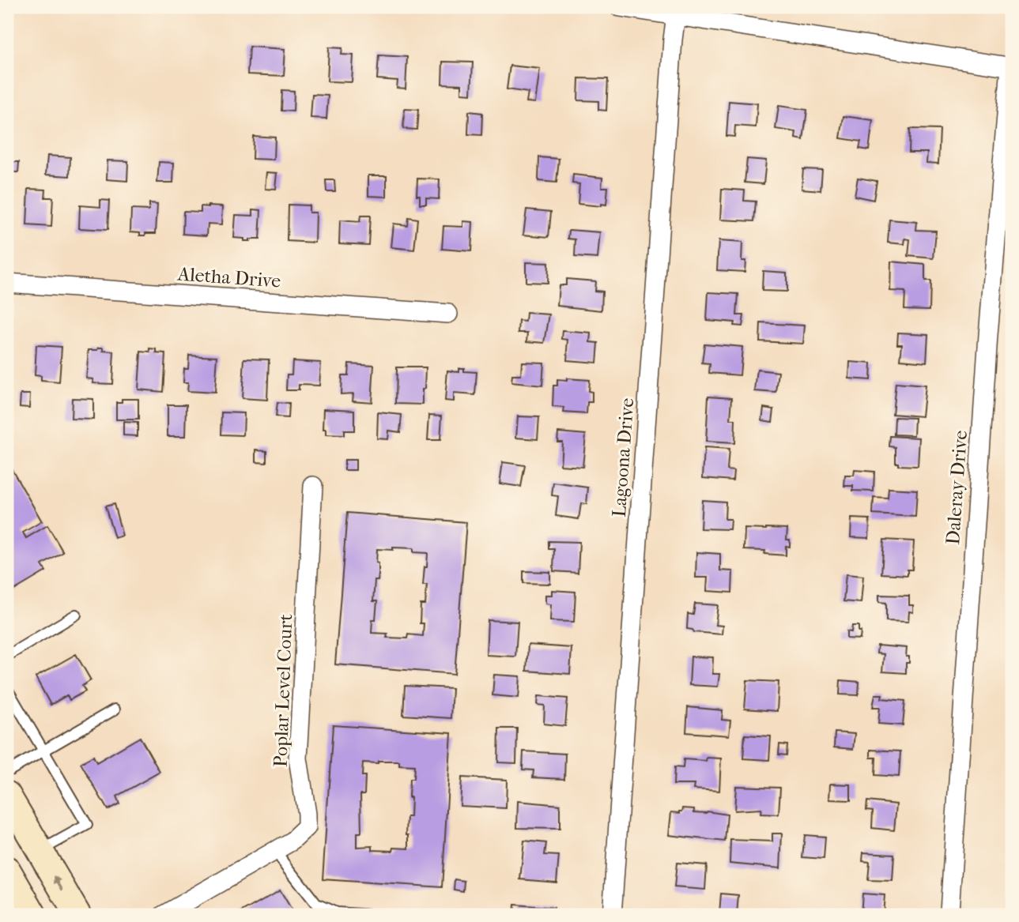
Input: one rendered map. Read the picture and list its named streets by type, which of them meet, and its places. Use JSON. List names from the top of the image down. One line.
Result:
{"streets":{"street":["Aletha Drive","Lagoona Drive","Daleray Drive","Poplar Level Court"]}}
